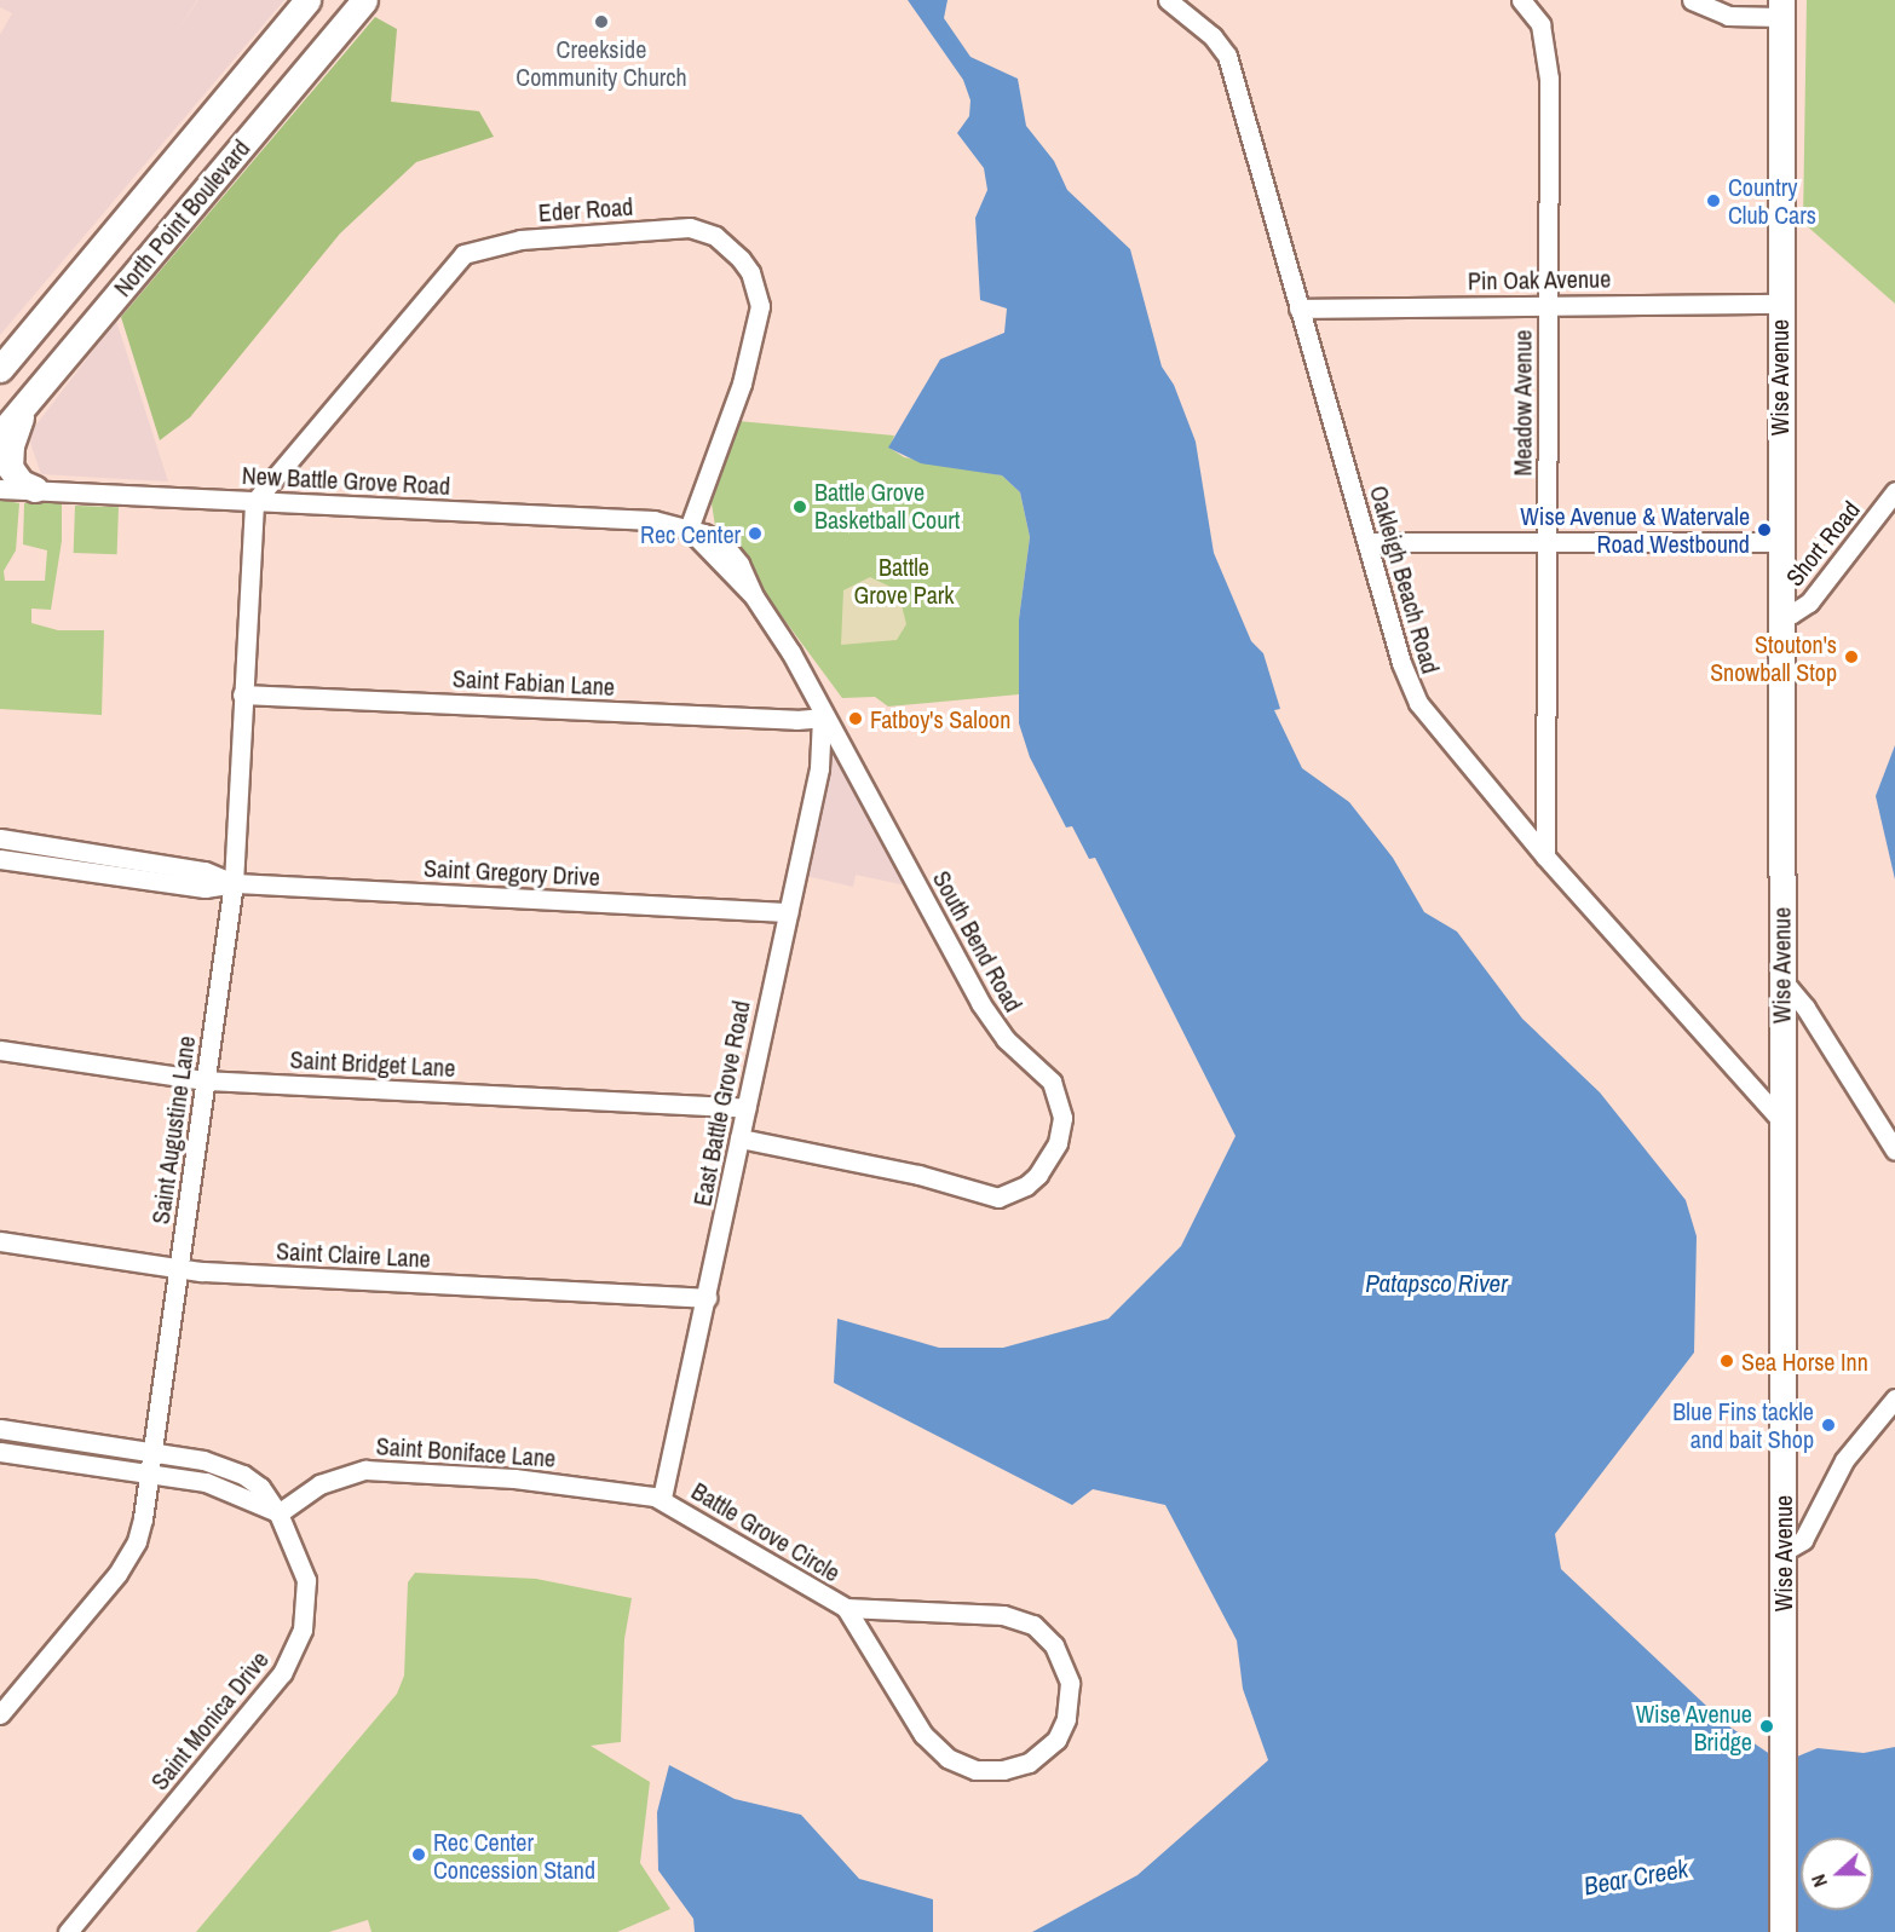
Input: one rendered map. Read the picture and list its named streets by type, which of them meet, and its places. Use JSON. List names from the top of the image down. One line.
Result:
{"streets":{"main road":["North Point Boulevard","Wise Avenue"],"street":["Eder Road","Pin Oak Avenue","Meadow Avenue","New Battle Grove Road","Short Road","Oakleigh Beach Road","Saint Fabian Lane","Saint Gregory Drive","South Bend Road","Saint Bridget Lane","East Battle Grove Road","Saint Augustine Lane","Saint Claire Lane","Saint Boniface Lane","Battle Grove Circle","Saint Monica Drive"]},"crossings":[["Eder Road","New Battle Grove Road"],["Eder Road","Saint Augustine Lane"],["Pin Oak Avenue","Wise Avenue"],["Pin Oak Avenue","Meadow Avenue"],["Pin Oak Avenue","Oakleigh Beach Road"],["Wise Avenue","Short Road"],["Wise Avenue","Oakleigh Beach Road"],["Meadow Avenue","Oakleigh Beach Road"],["New Battle Grove Road","Saint Augustine Lane"],["Saint Fabian Lane","South Bend Road"],["Saint Fabian Lane","East Battle Grove Road"],["Saint Fabian Lane","Saint Augustine Lane"],["Saint Gregory Drive","East Battle Grove Road"],["Saint Gregory Drive","Saint Augustine Lane"],["South Bend Road","East Battle Grove Road"],["Saint Bridget Lane","East Battle Grove Road"],["Saint Bridget Lane","Saint Augustine Lane"],["East Battle Grove Road","Saint Claire Lane"],["East Battle Grove Road","Saint Boniface Lane"],["East Battle Grove Road","Battle Grove Circle"],["Saint Augustine Lane","Saint Claire Lane"],["Saint Augustine Lane","Saint Monica Drive"],["Saint Boniface Lane","Battle Grove Circle"],["Saint Boniface Lane","Saint Monica Drive"]],"water":["Patapsco River","Bear Creek"],"parks":["Battle Grove Park"],"places":["Creekside Community Church","Country Club Cars","Battle Grove Basketball Court","Wise Avenue & Watervale Road Westbound","Rec Center","Stouton's Snowball Stop","Fatboy's Saloon","Sea Horse Inn","Blue Fins tackle and bait Shop","Wise Avenue Bridge","Rec Center Concession Stand"],"north":"left"}
